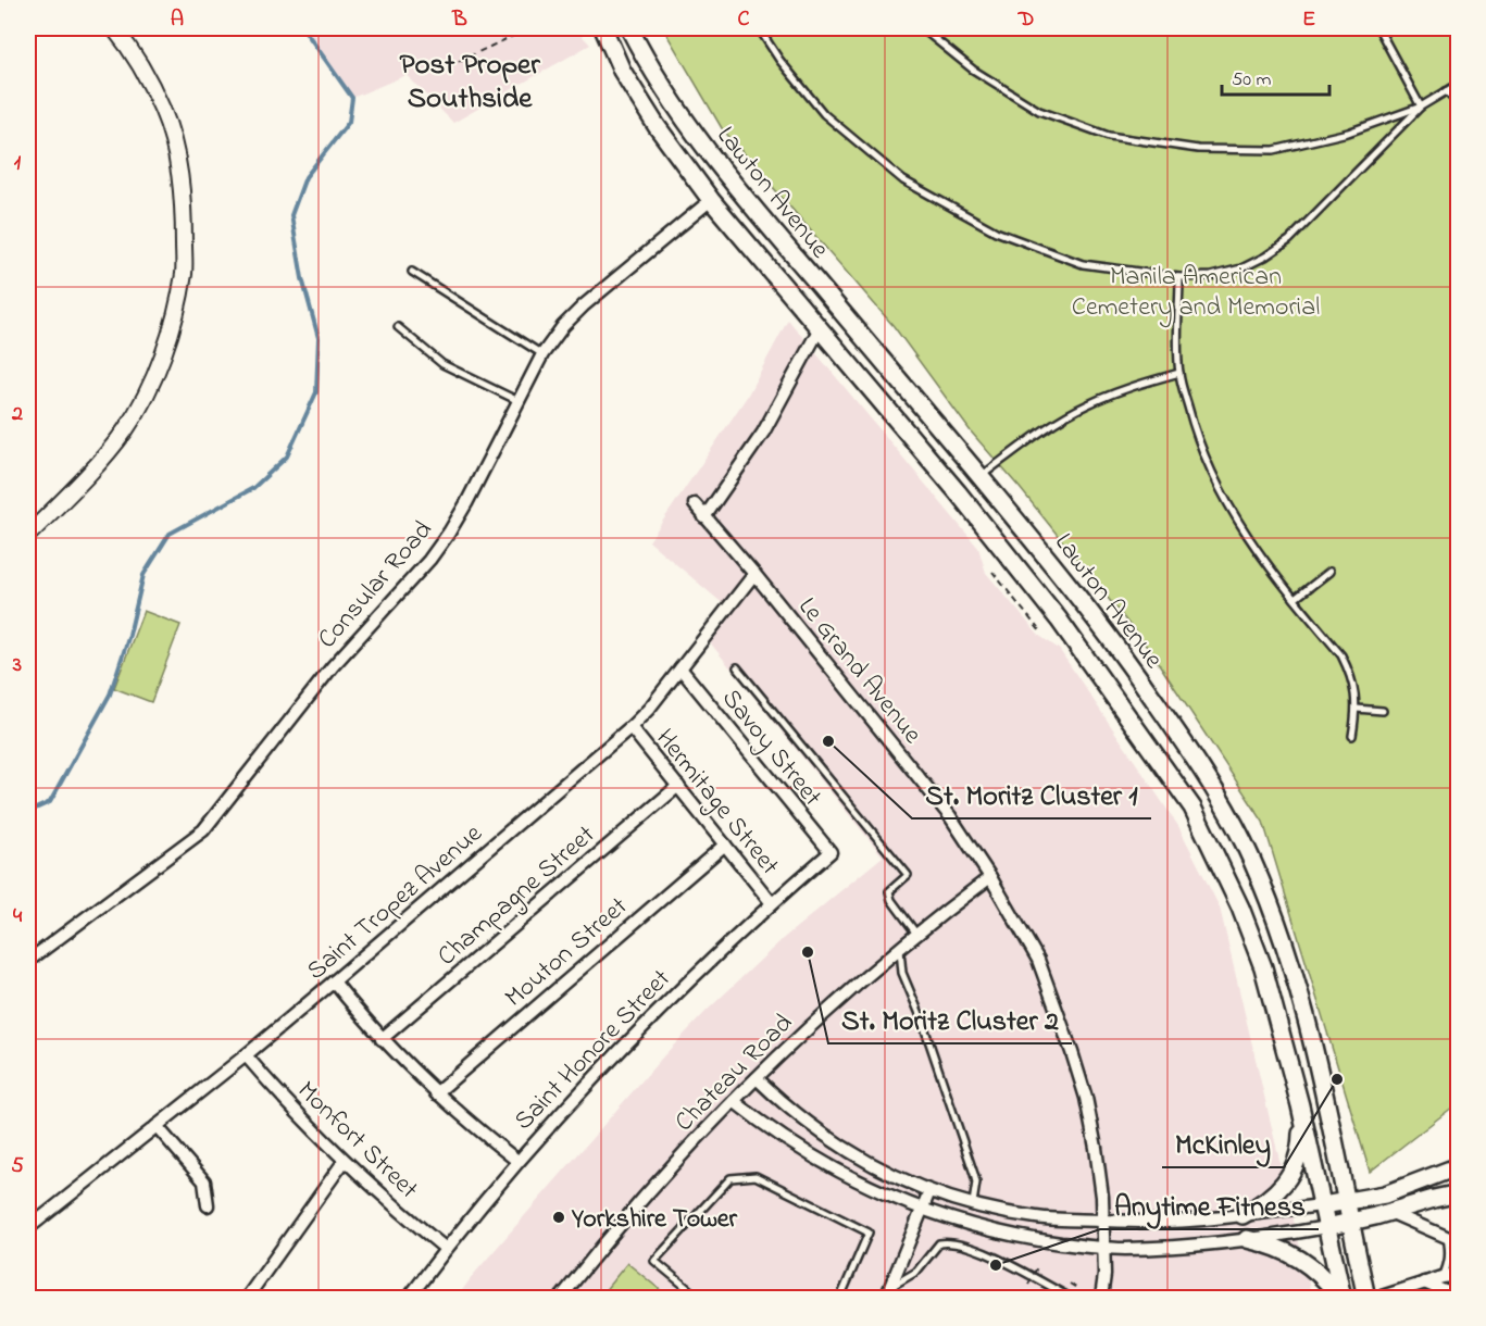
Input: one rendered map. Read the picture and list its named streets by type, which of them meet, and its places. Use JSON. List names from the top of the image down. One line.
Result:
{"streets":{"main road":["Lawton Avenue"],"street":["Consular Road","Le Grand Avenue","Savoy Street","Hermitage Street","Champagne Street","Saint Tropez Avenue","Mouton Street","Saint Honore Street","Chateau Road","Monfort Street"]},"crossings":[["Lawton Avenue","Consular Road"],["Le Grand Avenue","Saint Tropez Avenue"],["Le Grand Avenue","Chateau Road"],["Savoy Street","Saint Tropez Avenue"],["Savoy Street","Saint Honore Street"],["Hermitage Street","Champagne Street"],["Hermitage Street","Saint Tropez Avenue"],["Hermitage Street","Mouton Street"],["Hermitage Street","Saint Honore Street"],["Saint Tropez Avenue","Monfort Street"],["Saint Honore Street","Monfort Street"]],"districts":["Post Proper Southside"],"parks":["Manila American Cemetery and Memorial"],"places":["St. Moritz Cluster 1","St. Moritz Cluster 2","McKinley","Yorkshire Tower","Anytime Fitness"],"scale_bar":"50 m","grid":{"columns":["A","B","C","D","E"],"rows":["1","2","3","4","5"]}}
